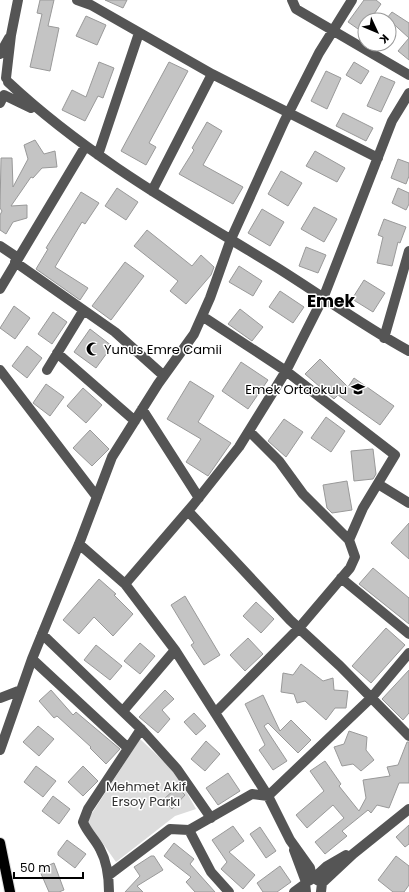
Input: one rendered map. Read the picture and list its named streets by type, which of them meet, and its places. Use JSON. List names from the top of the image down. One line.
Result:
{"districts":["Emek"],"parks":["Mehmet Akif Ersoy Parkı"],"places":{"mosque":["Yunus Emre Camii"],"school or university":["Emek Ortaokulu"]},"scale_bar":"50 m","north":"bottom right"}
